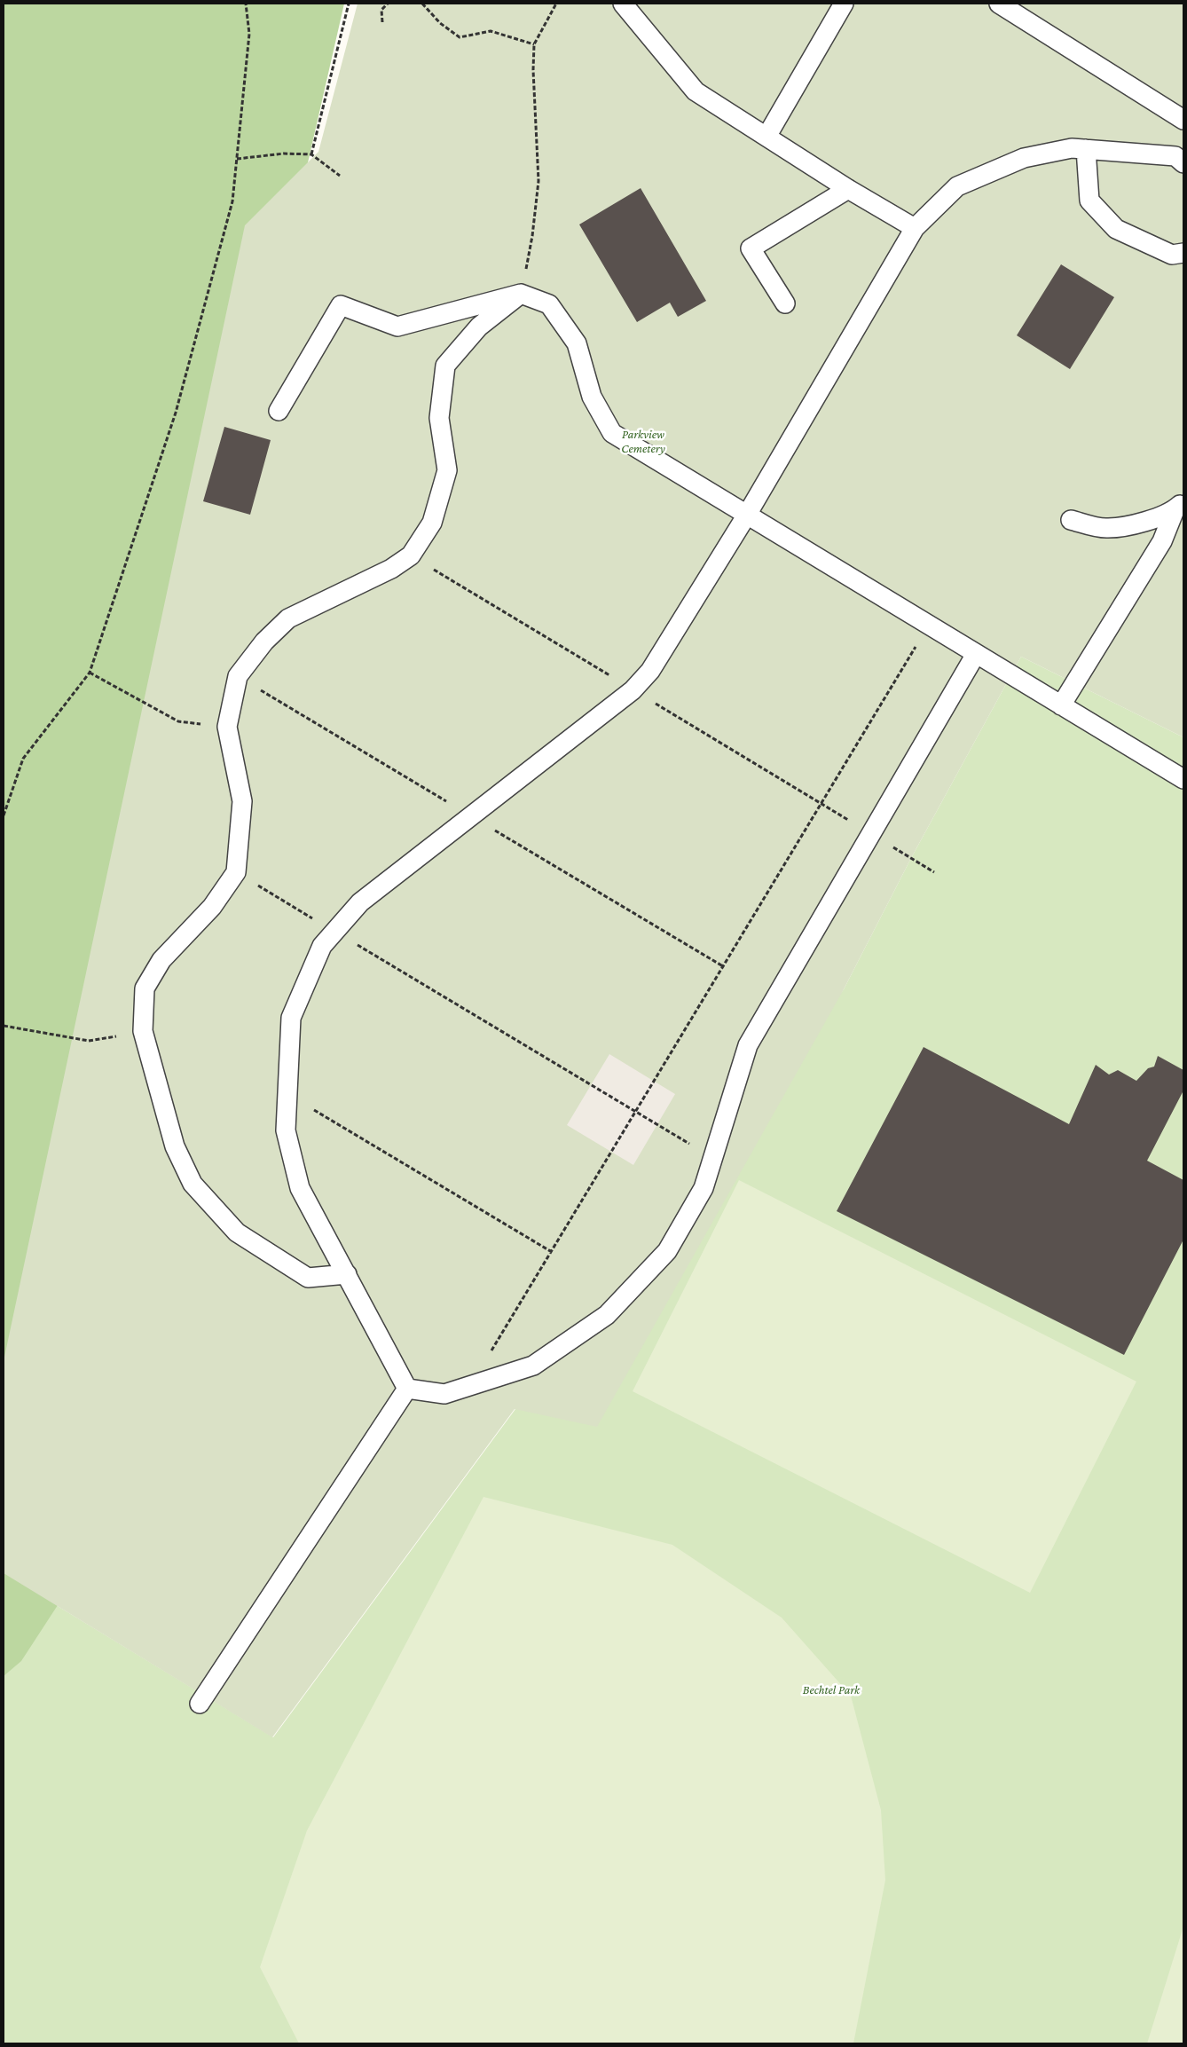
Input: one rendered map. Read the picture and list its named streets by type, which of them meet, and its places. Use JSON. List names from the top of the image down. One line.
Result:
{"parks":["Parkview Cemetery","Bechtel Park"]}
